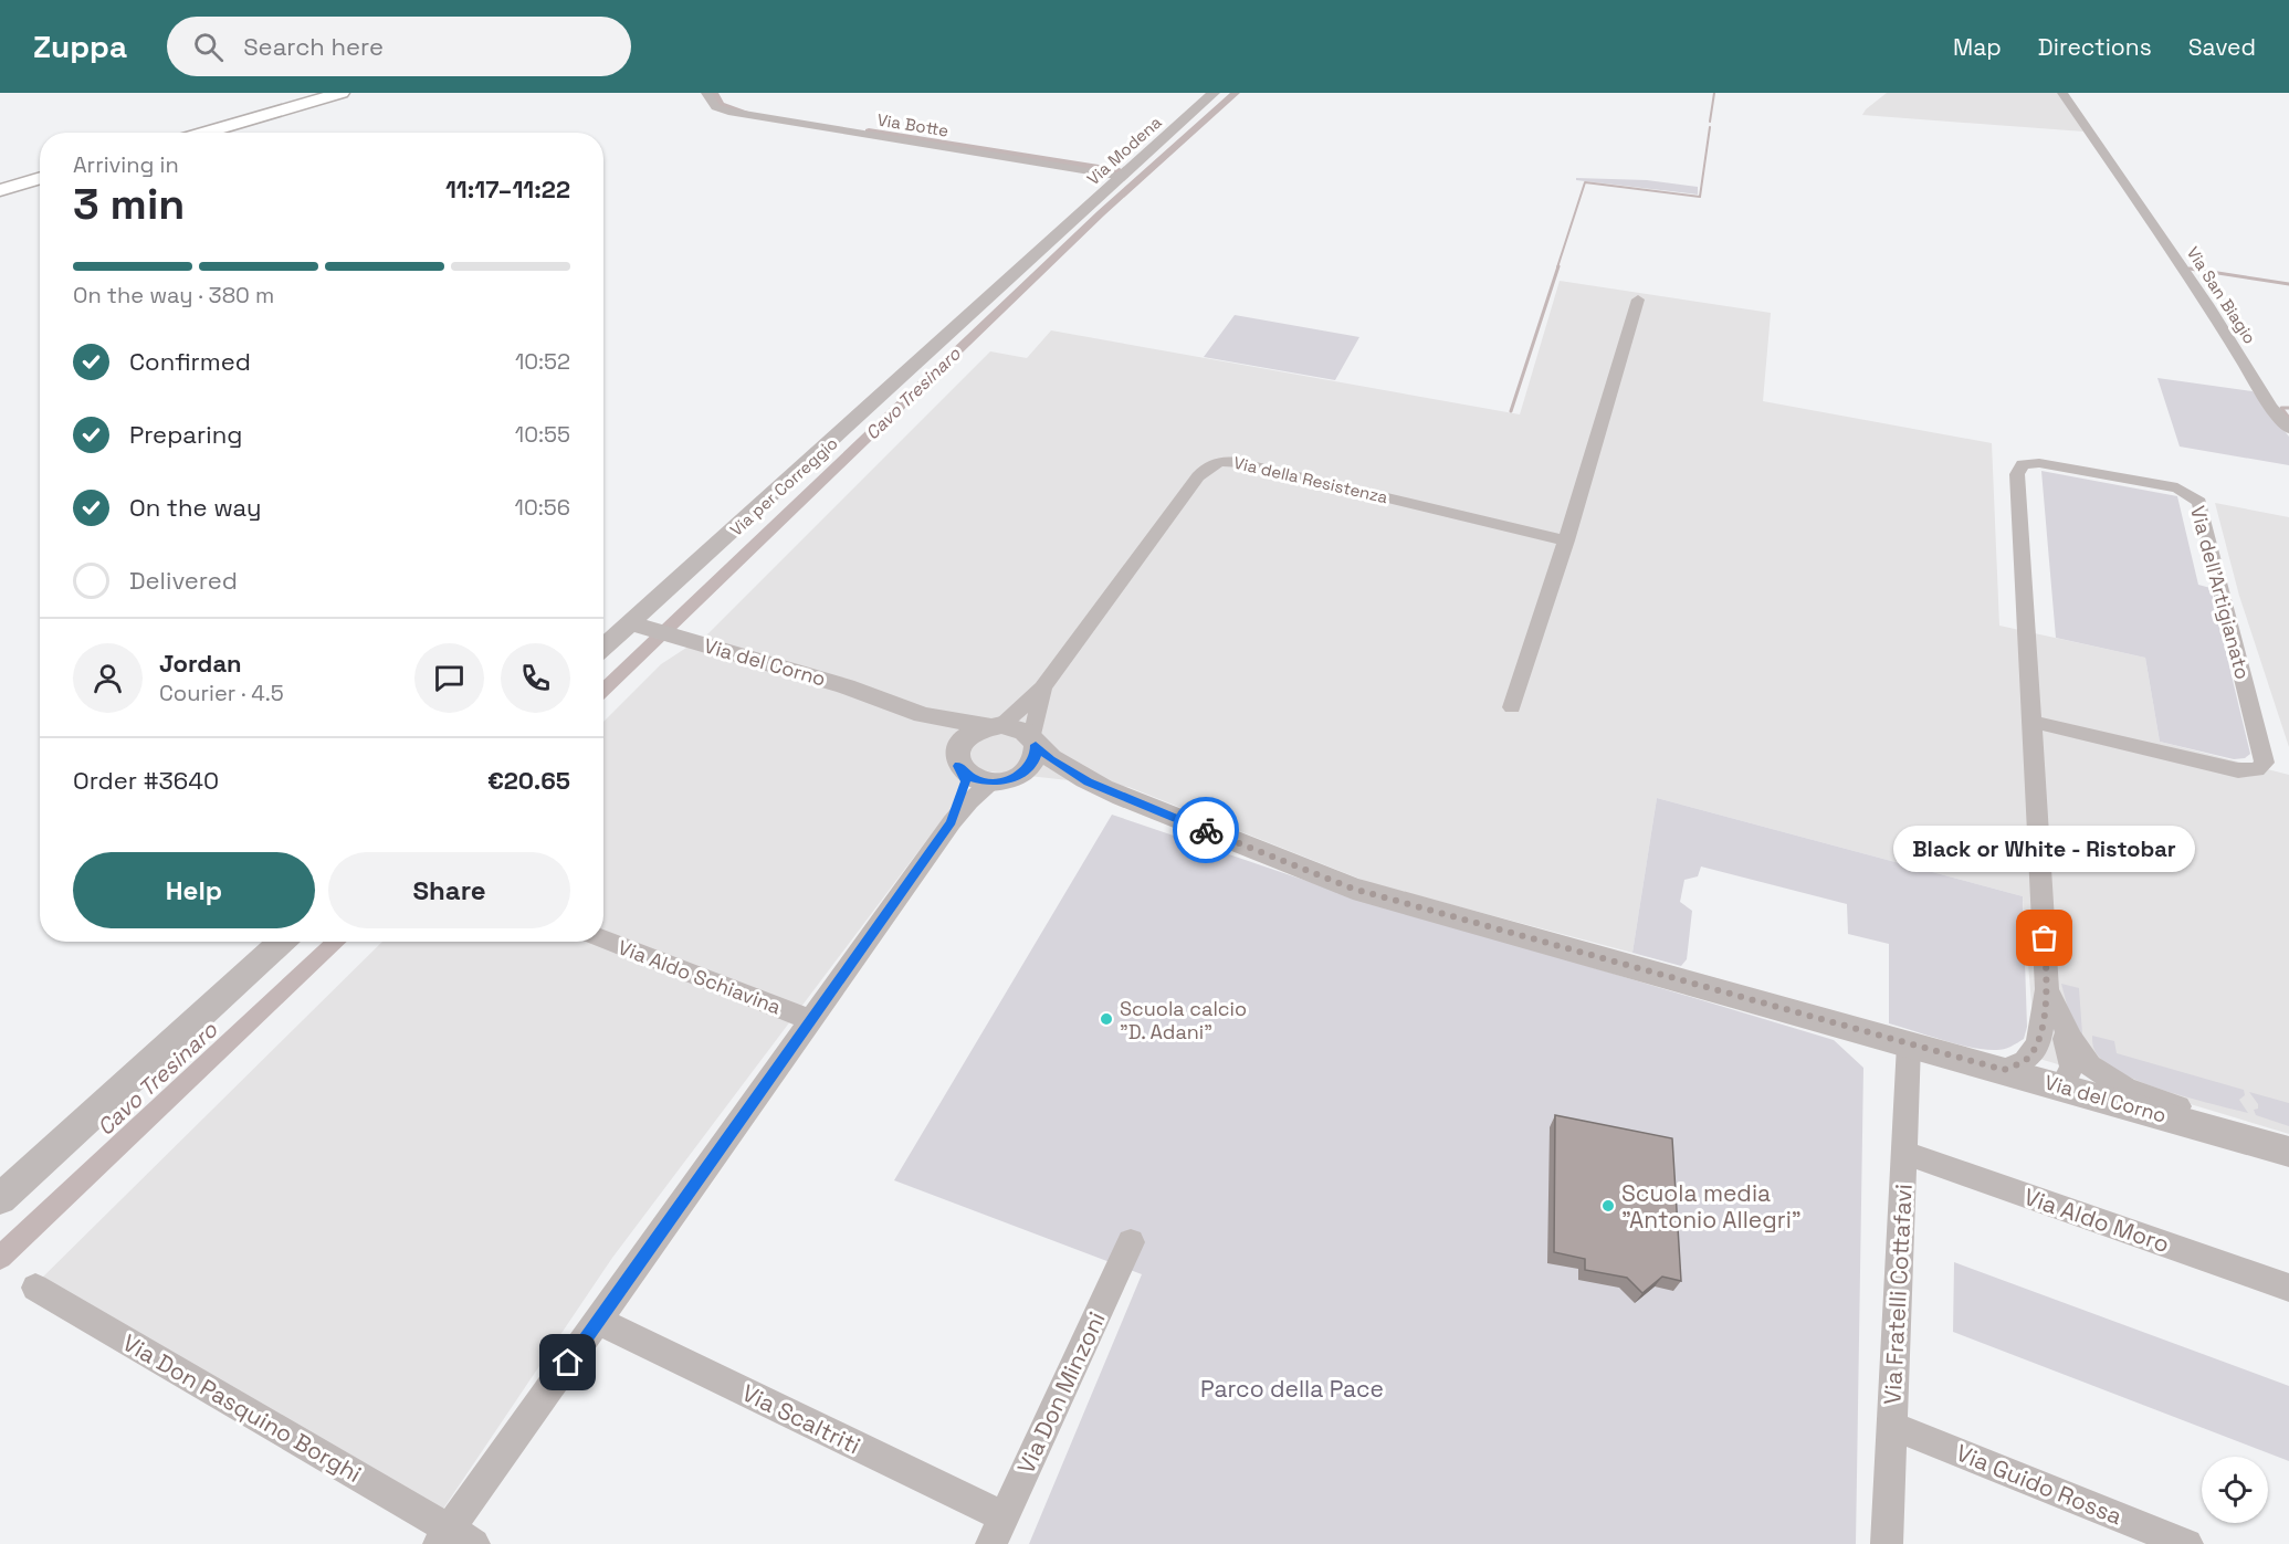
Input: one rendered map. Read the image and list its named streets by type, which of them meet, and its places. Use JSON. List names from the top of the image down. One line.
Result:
{"streets":{"street":["Via Botte","Via Modena","Via San Biagio","Via della Resistenza","Via per Correggio","Via dell'Artigianato","Via del Corno","Via Aldo Schiavina","Via Aldo Moro","Via Fratelli Cottafavi","Via Don Minzoni","Via Don Pasquino Borghi","Via Scaltriti","Via Guido Rossa"]},"crossings":[["Via Botte","Via Modena"],["Via Modena","Via per Correggio"],["Via della Resistenza","Via del Corno"],["Via per Correggio","Via del Corno"],["Via dell'Artigianato","Via del Corno"],["Via del Corno","Via Fratelli Cottafavi"],["Via Aldo Moro","Via Fratelli Cottafavi"],["Via Fratelli Cottafavi","Via Guido Rossa"],["Via Don Minzoni","Via Scaltriti"]],"water":["Cavo Tresinaro"],"parks":["Parco della Pace"],"places":["Black or White - Ristobar","Scuola calcio \"D. Adani\"","Scuola media \"Antonio Allegri\""],"page":{"header":"Zuppa","search":"Search here","nav":["Map","Directions","Saved"],"heading":["3 min","Arriving in","11:17–11:22"],"panel":["Jordan","Courier · 4.5","Order #3640","€20.65"],"bar":"On the way · 380 m","list":[["Confirmed","10:52"],["Preparing","10:55"],["On the way","10:56"],"Delivered"],"bubble":"Black or White - Ristobar","buttons":["Help","Share"]}}
